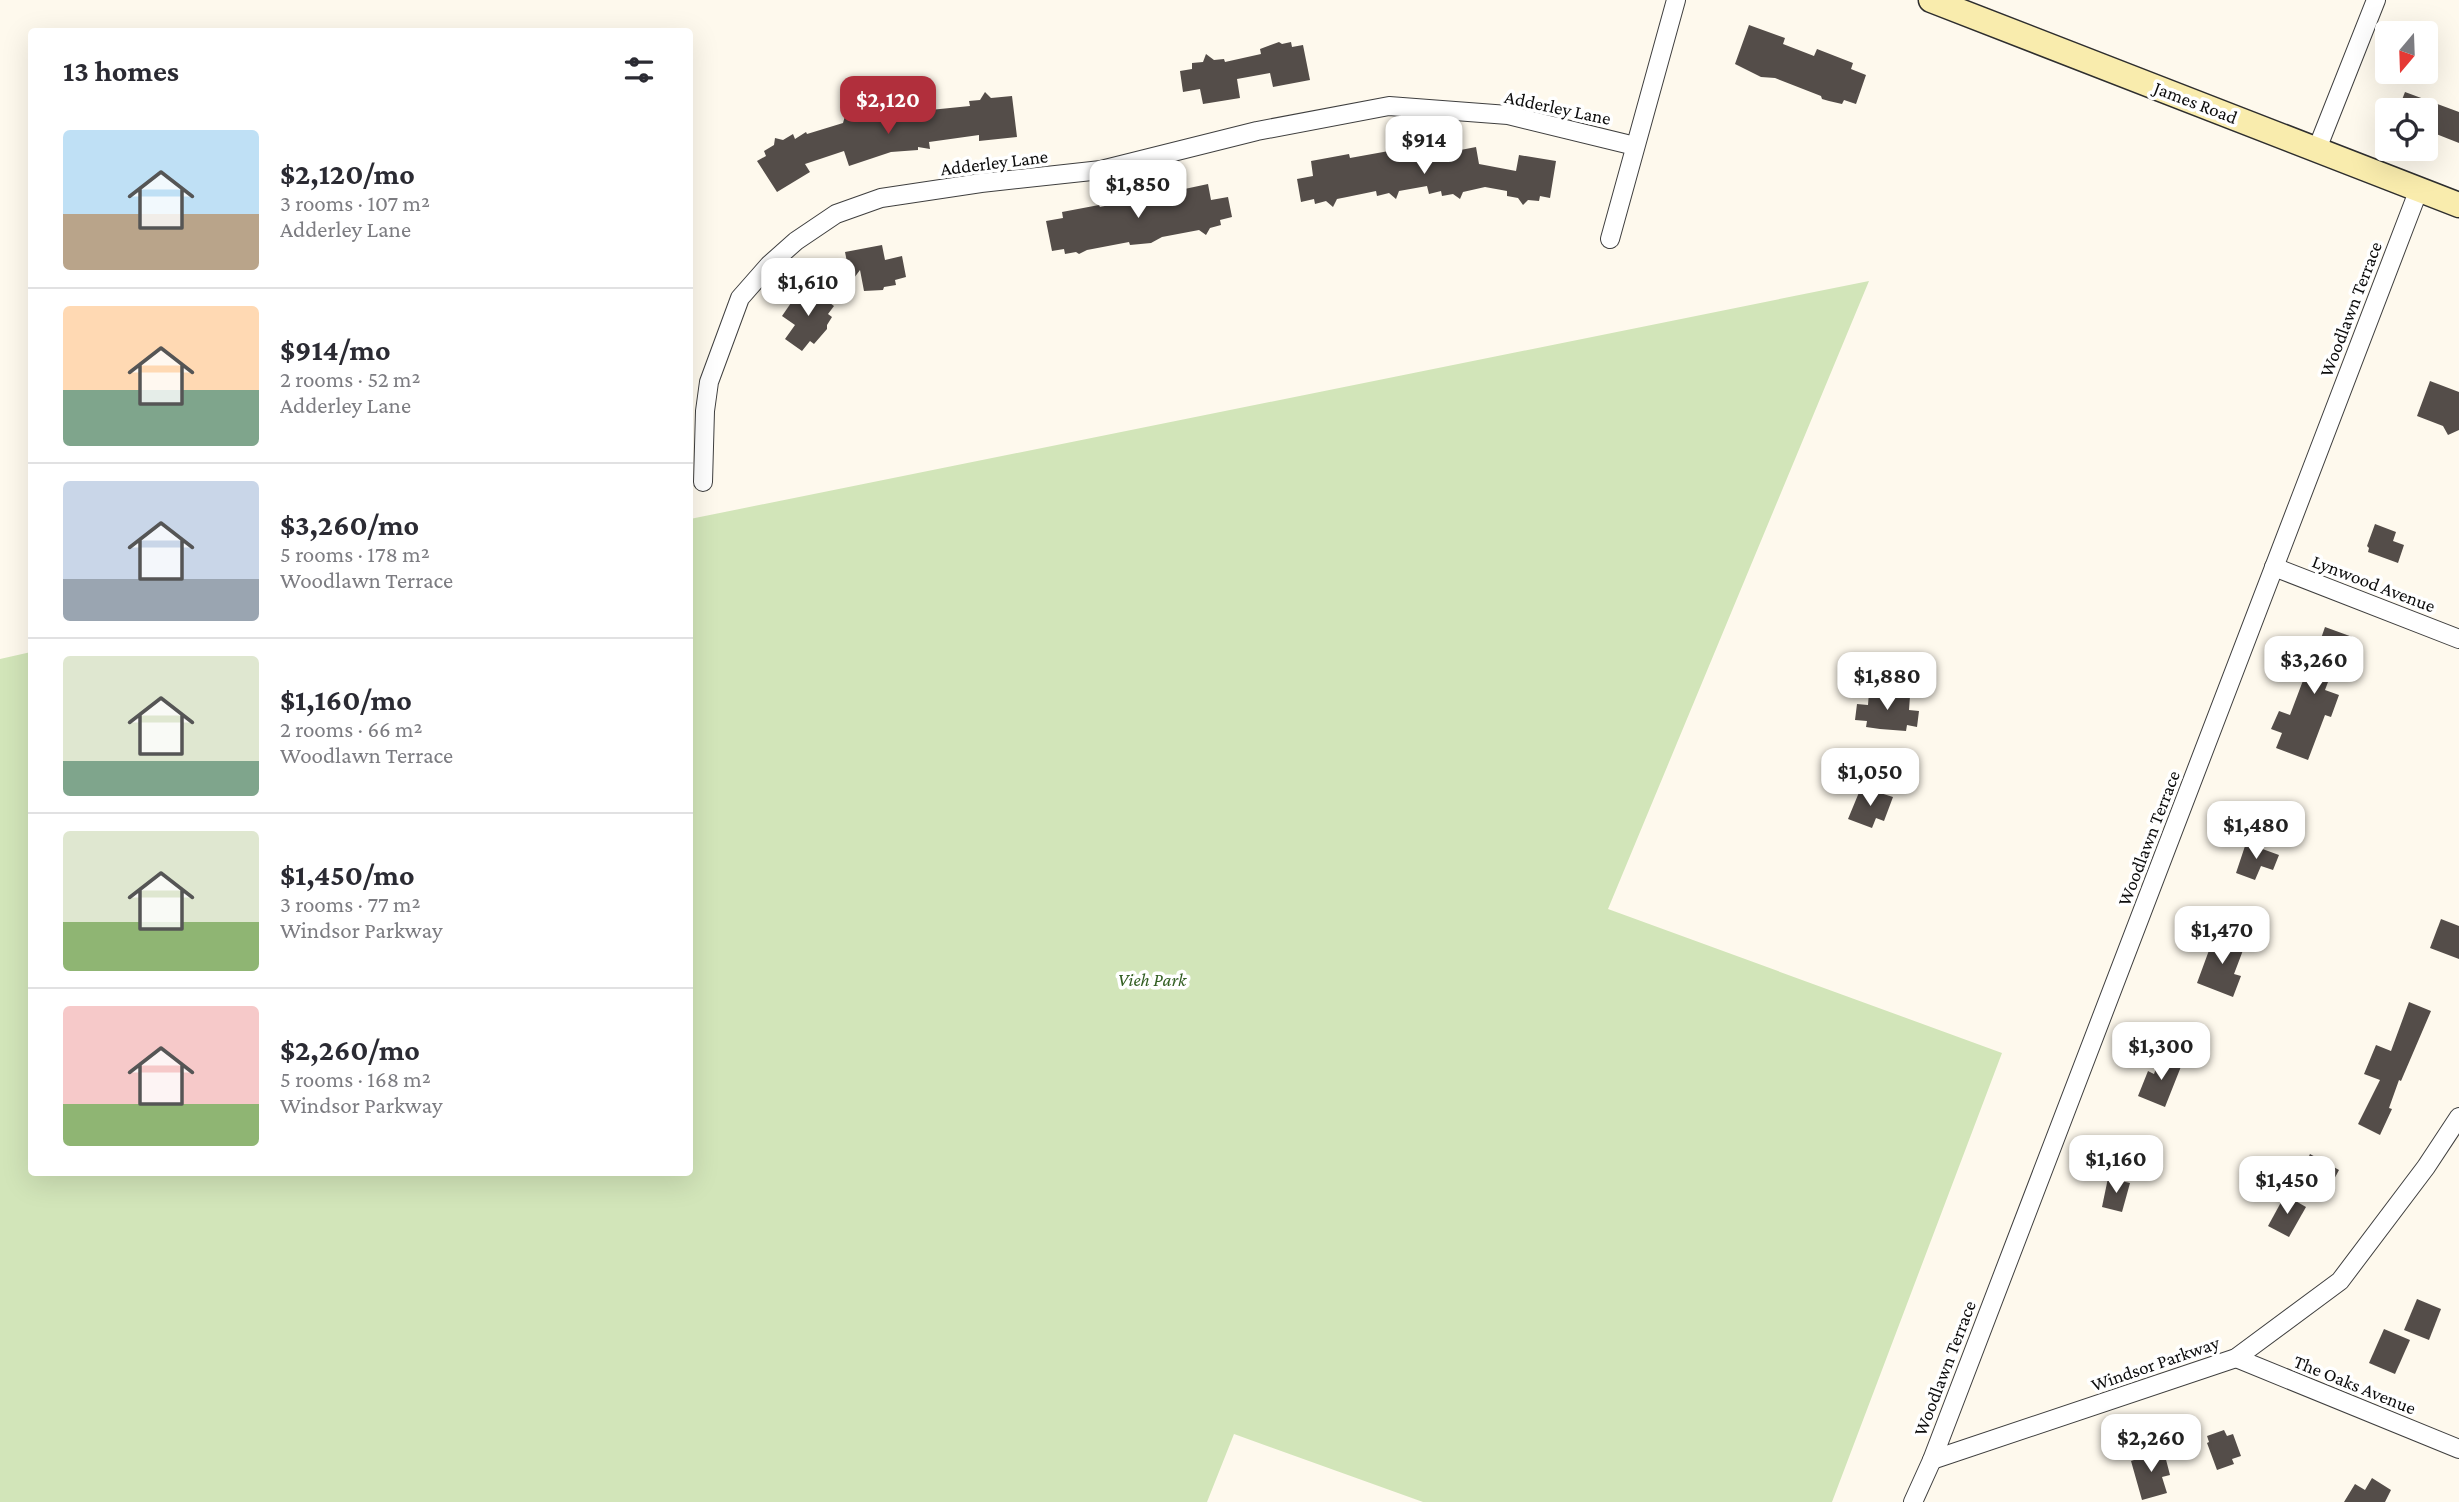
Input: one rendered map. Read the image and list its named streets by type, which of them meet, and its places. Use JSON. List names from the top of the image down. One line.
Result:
{"streets":{"main road":["James Road"],"street":["Adderley Lane","Woodlawn Terrace","Lynwood Avenue","Windsor Parkway","The Oaks Avenue"]},"crossings":[["James Road","Woodlawn Terrace"],["Woodlawn Terrace","Lynwood Avenue"],["Woodlawn Terrace","Windsor Parkway"],["Windsor Parkway","The Oaks Avenue"]],"parks":["Vieh Park"],"north":"bottom","page":{"heading":"13 homes","price":["$2,120","$914","$1,850","$1,610","$3,260","$1,880","$1,050","$1,480","$1,470","$1,300","$1,160","$1,450","$2,260"],"list":[{"name":"$2,120/mo","note":"3 rooms · 107 m² · Adderley Lane"},{"name":"$914/mo","note":"2 rooms · 52 m² · Adderley Lane"},{"name":"$3,260/mo","note":"5 rooms · 178 m² · Woodlawn Terrace"},{"name":"$1,160/mo","note":"2 rooms · 66 m² · Woodlawn Terrace"},{"name":"$1,450/mo","note":"3 rooms · 77 m² · Windsor Parkway"},{"name":"$2,260/mo","note":"5 rooms · 168 m² · Windsor Parkway"}]}}
